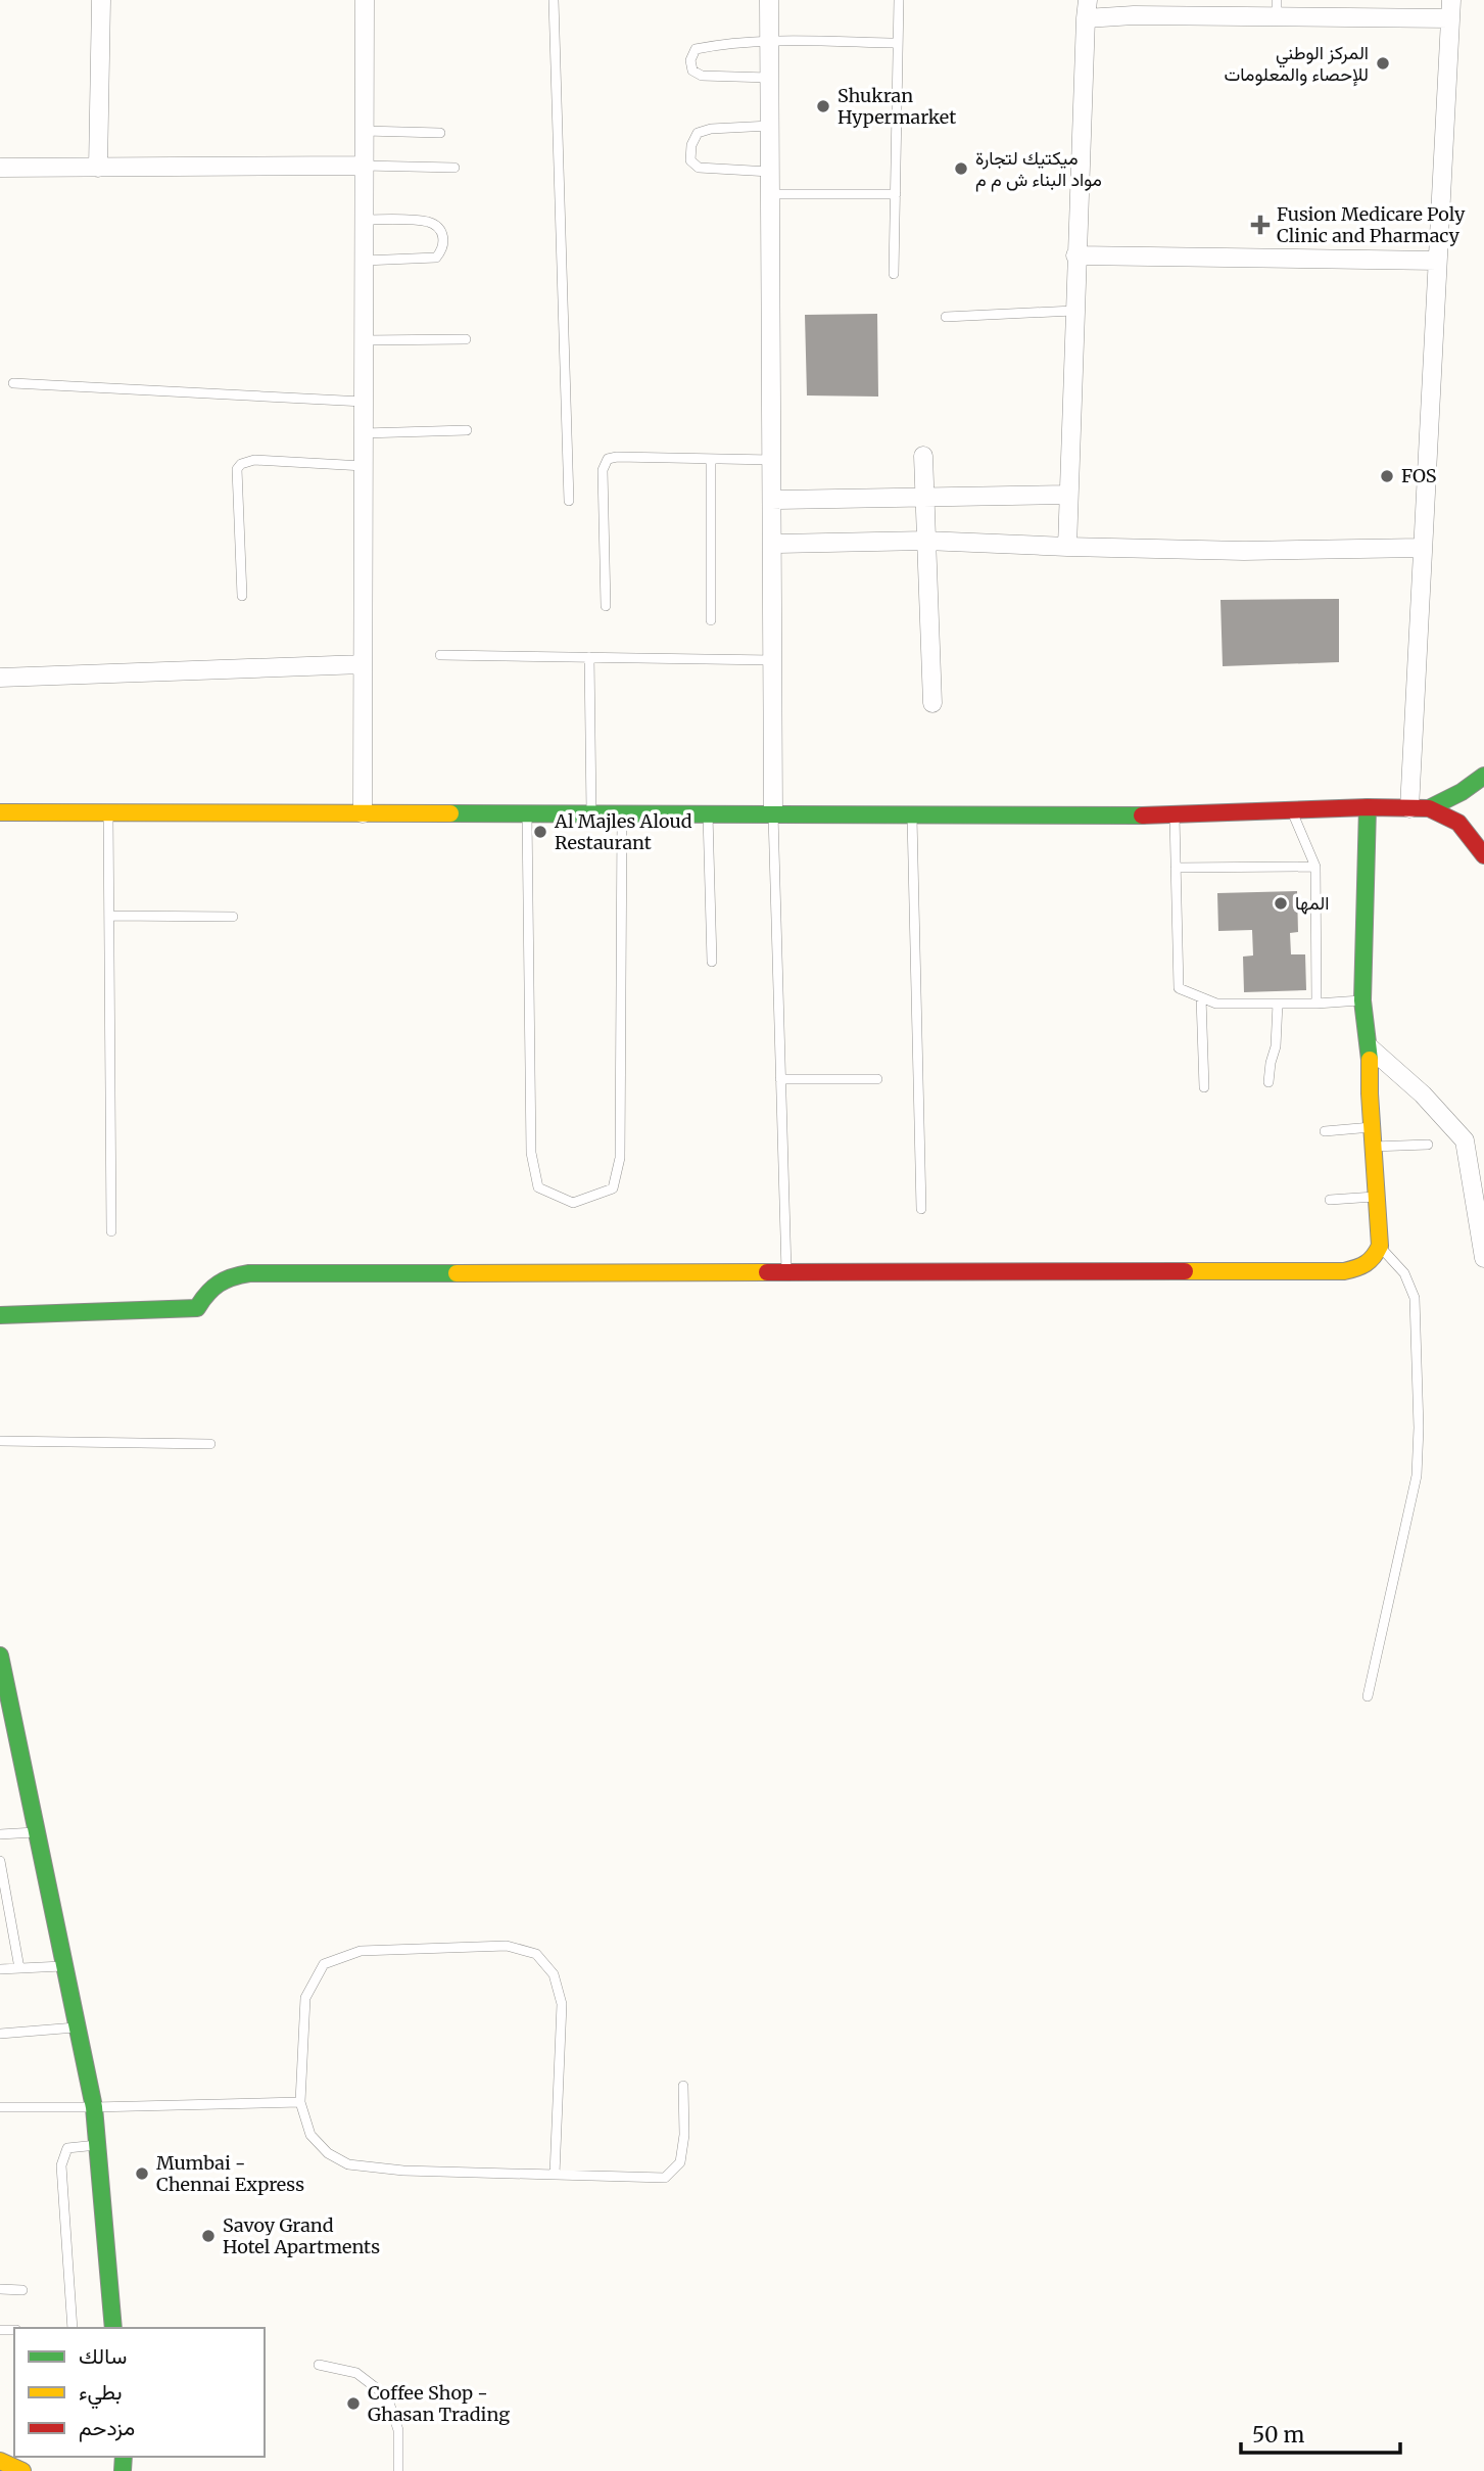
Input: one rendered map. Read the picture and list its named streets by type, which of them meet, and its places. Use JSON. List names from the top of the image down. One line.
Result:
{"places":{"other":["المركز الوطني للإحصاء والمعلومات","Shukran Hypermarket","ميكتيك لتجارة مواد البناء ش م م","FOS","Al Majles Aloud Restaurant","المه‍ا","Mumbai - Chennai Express","Savoy Grand Hotel Apartments","Coffee Shop - Ghasan Trading"],"health":["Fusion Medicare Poly Clinic and Pharmacy"]},"legend":["سالك","بطيء","مزدحم"],"scale_bar":"50 m"}
